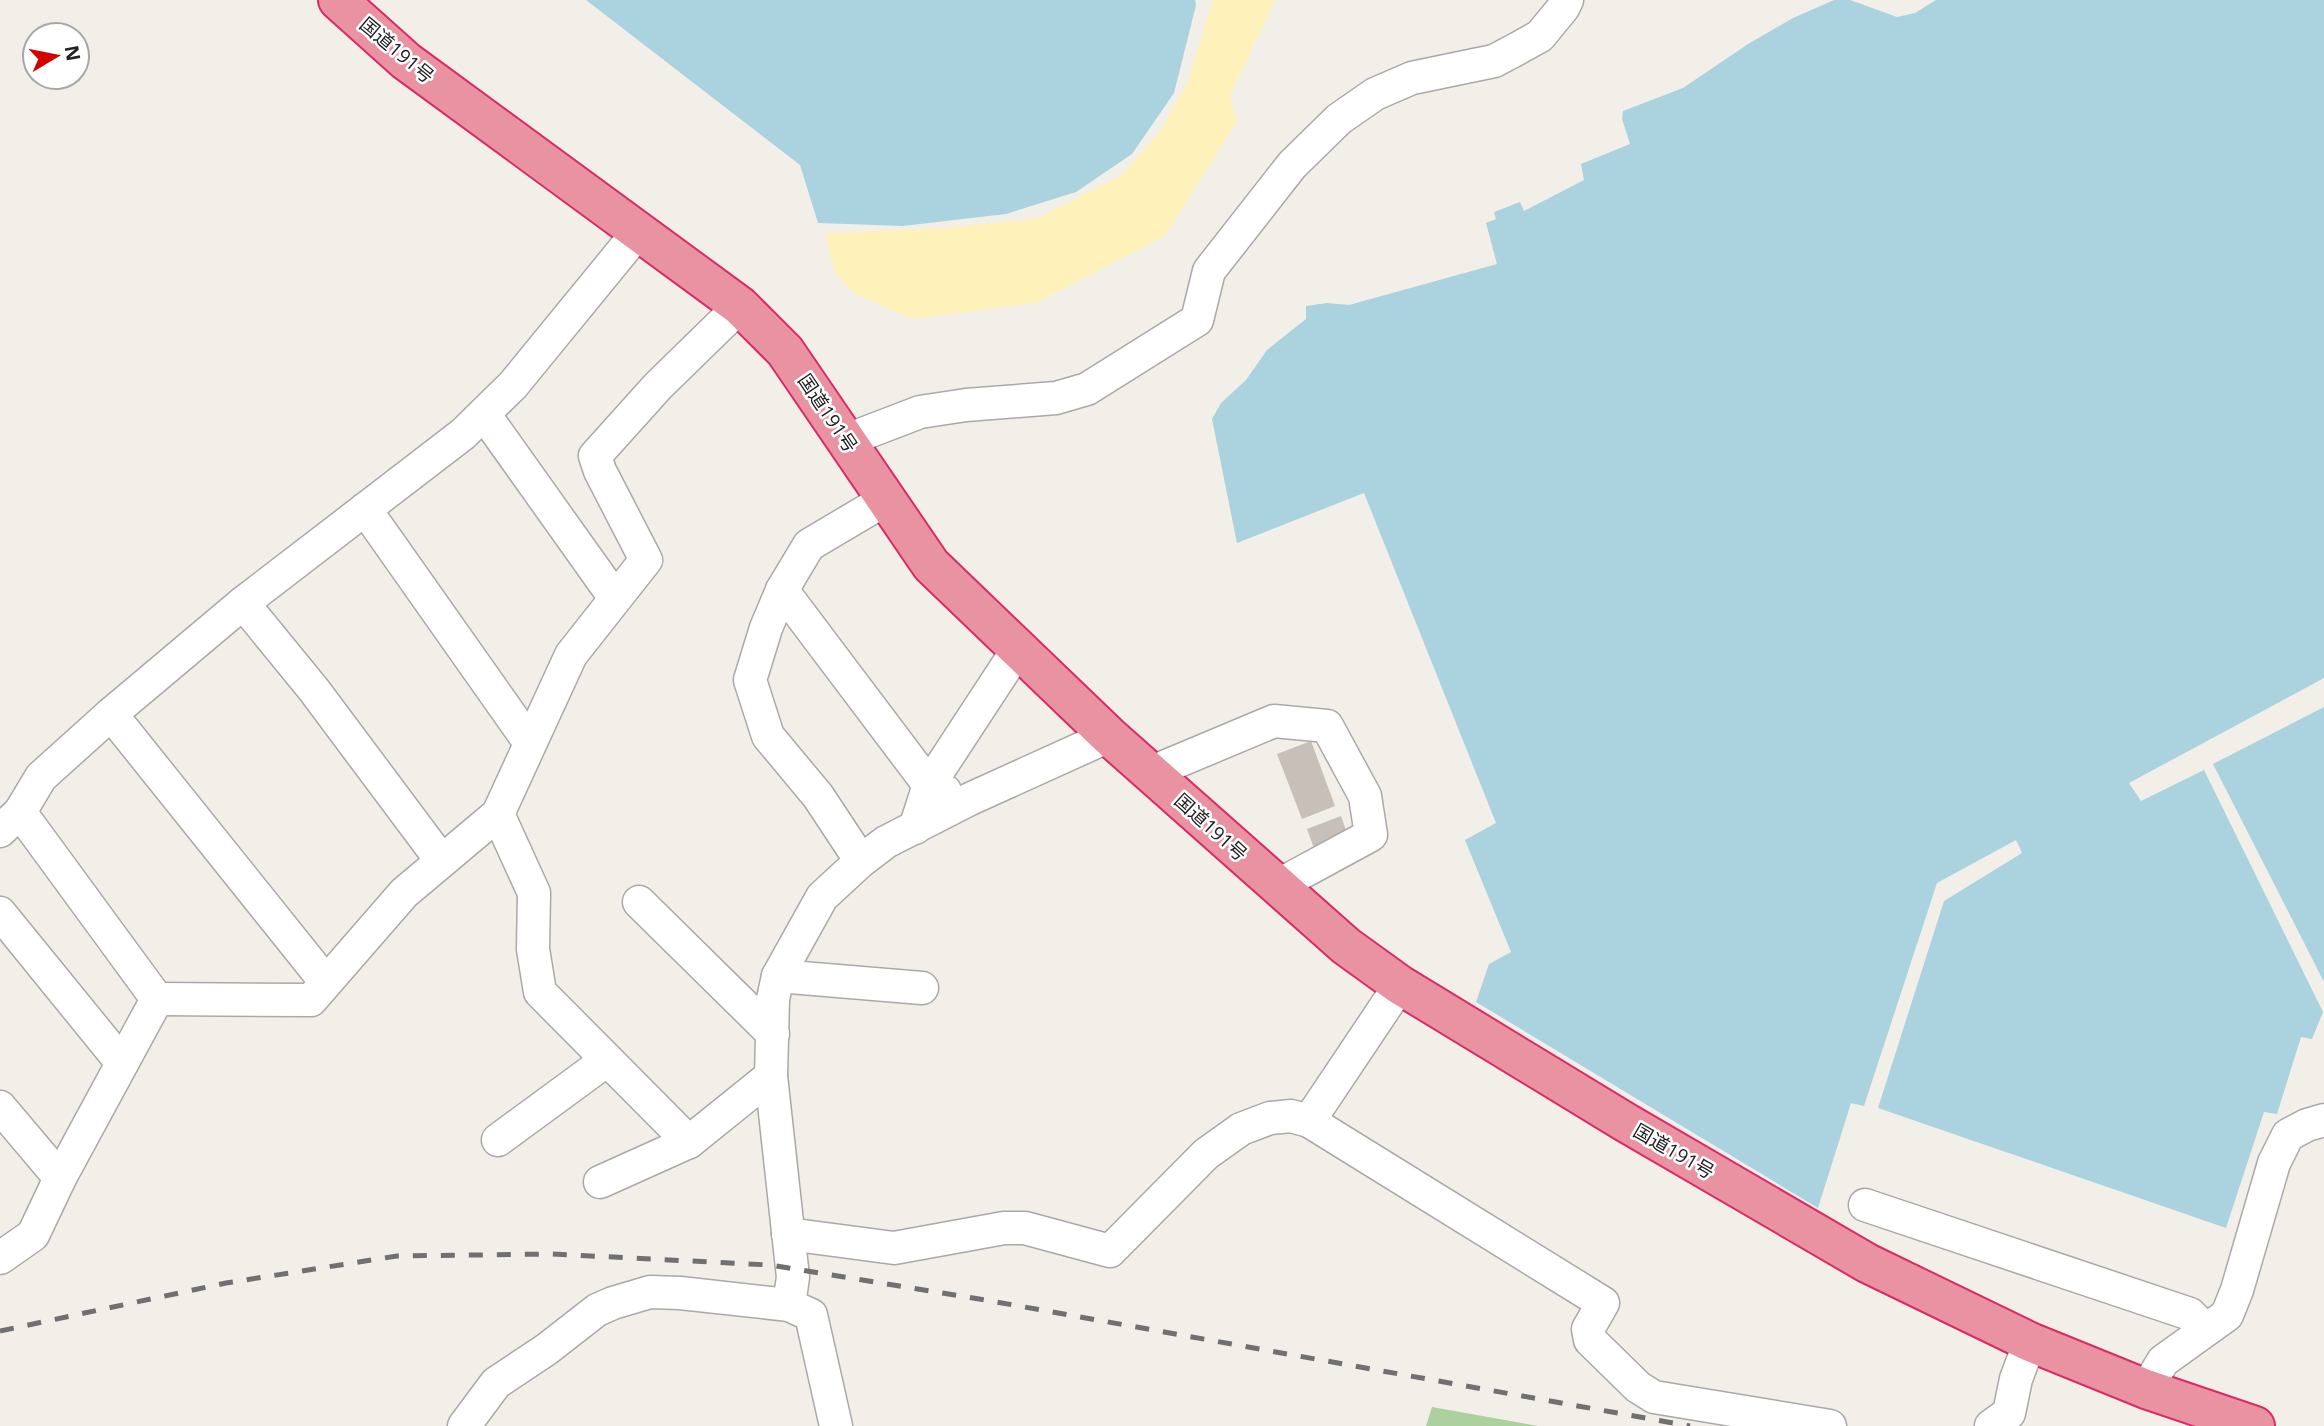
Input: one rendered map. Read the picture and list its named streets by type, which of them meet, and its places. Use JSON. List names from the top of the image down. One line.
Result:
{"streets":{"highway":["国道191号"]},"north":"right"}
